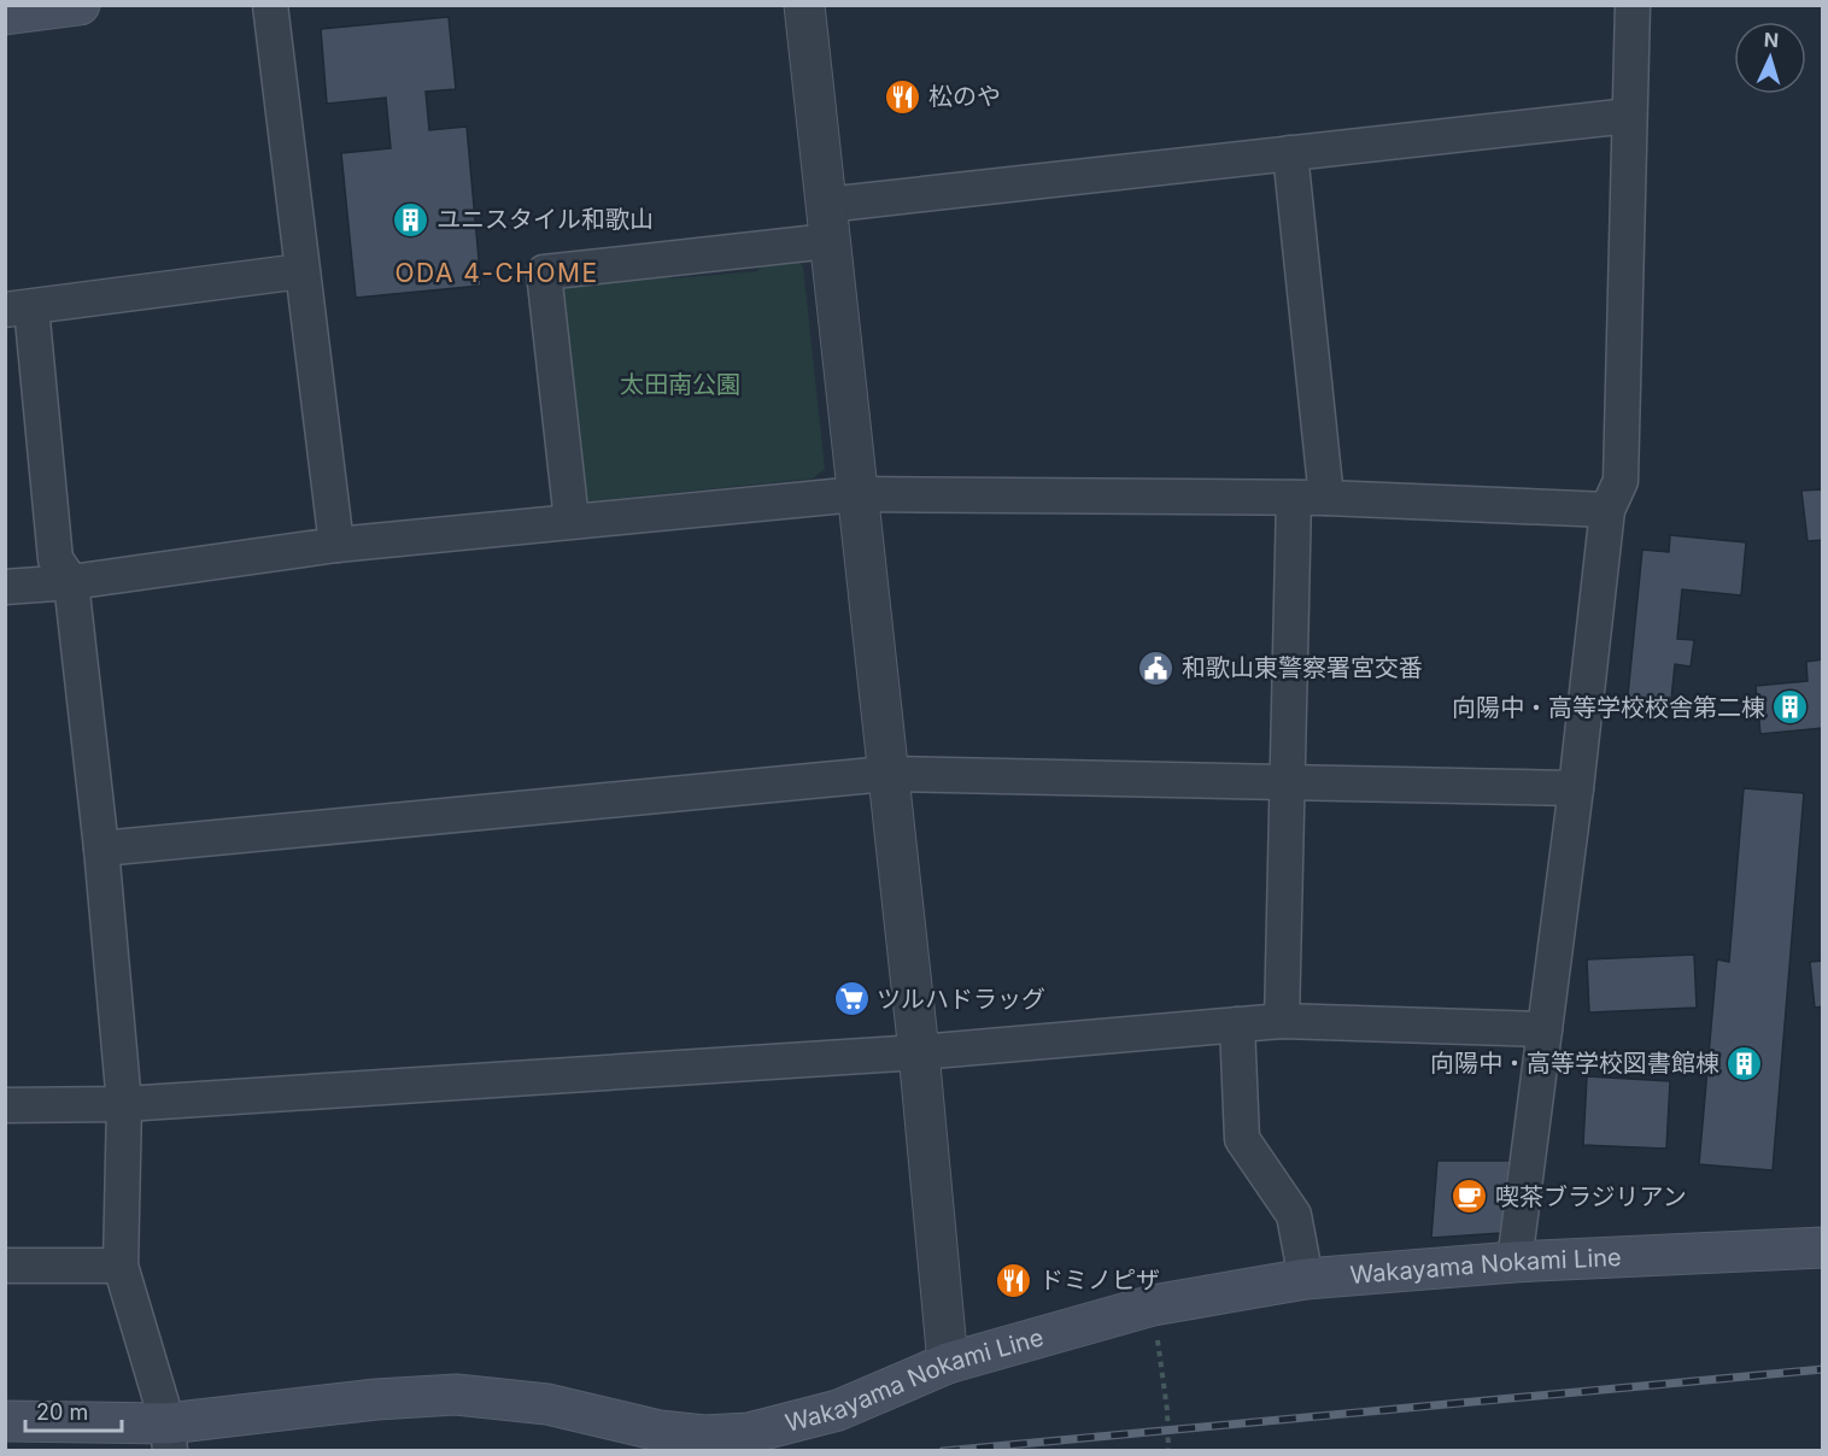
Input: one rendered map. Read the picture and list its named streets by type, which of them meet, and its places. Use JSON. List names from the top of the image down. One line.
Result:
{"streets":{"main road":["Wakayama Nokami Line"]},"districts":["ODA 4-CHOME"],"parks":["太田南公園"],"places":{"restaurant":["松のや","ドミノピザ"],"building":["ユニスタイル和歌山","向陽中・高等学校校舎第二棟","向陽中・高等学校図書館棟"],"public building":["和歌山東警察署宮交番"],"supermarket":["ツルハドラッグ"],"cafe":["喫茶ブラジリアン"]},"scale_bar":"20 m","north":"top"}
